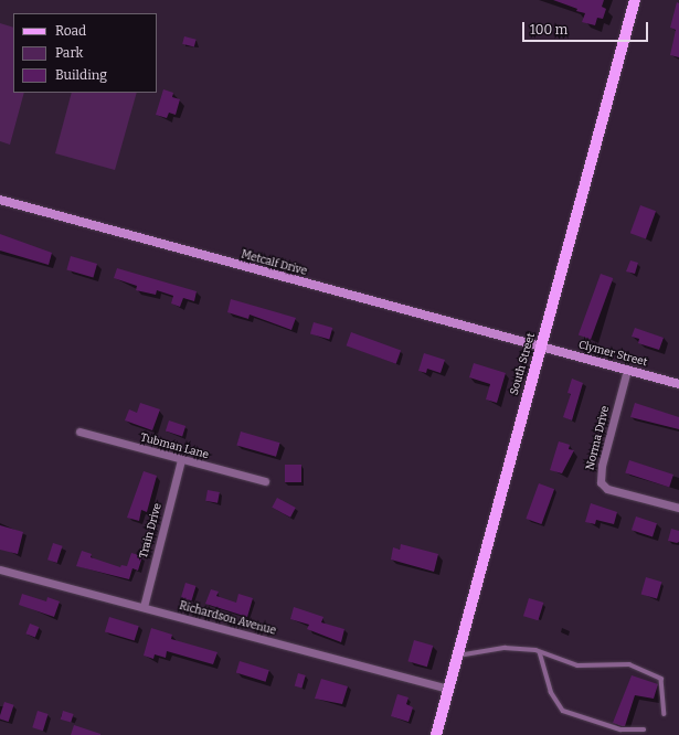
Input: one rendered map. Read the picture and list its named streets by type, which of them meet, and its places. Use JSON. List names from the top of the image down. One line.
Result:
{"streets":{"main road":["South Street"],"street":["Metcalf Drive","Clymer Street","Norma Drive","Tubman Lane","Train Drive","Richardson Avenue"]},"crossings":[["Metcalf Drive","Clymer Street"],["Metcalf Drive","South Street"],["Clymer Street","South Street"],["Clymer Street","Norma Drive"],["South Street","Richardson Avenue"],["Tubman Lane","Train Drive"],["Train Drive","Richardson Avenue"]],"legend":["Road","Park","Building"],"scale_bar":"100 m"}
